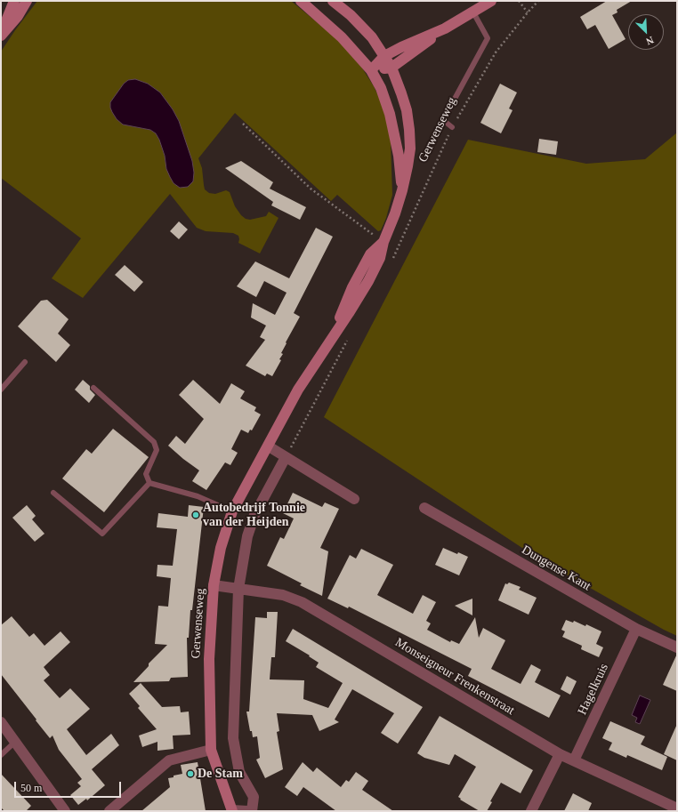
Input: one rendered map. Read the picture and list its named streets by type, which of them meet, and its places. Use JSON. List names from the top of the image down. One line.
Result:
{"streets":{"street":["Gerwenseweg","Dungense Kant","Monseigneur Frenkenstraat","Hagelkruis"]},"crossings":[["Gerwenseweg","Monseigneur Frenkenstraat"],["Dungense Kant","Hagelkruis"],["Monseigneur Frenkenstraat","Hagelkruis"]],"places":["Autobedrijf Tonnie van der Heijden","De Stam"],"scale_bar":"50 m","north":"bottom right"}
